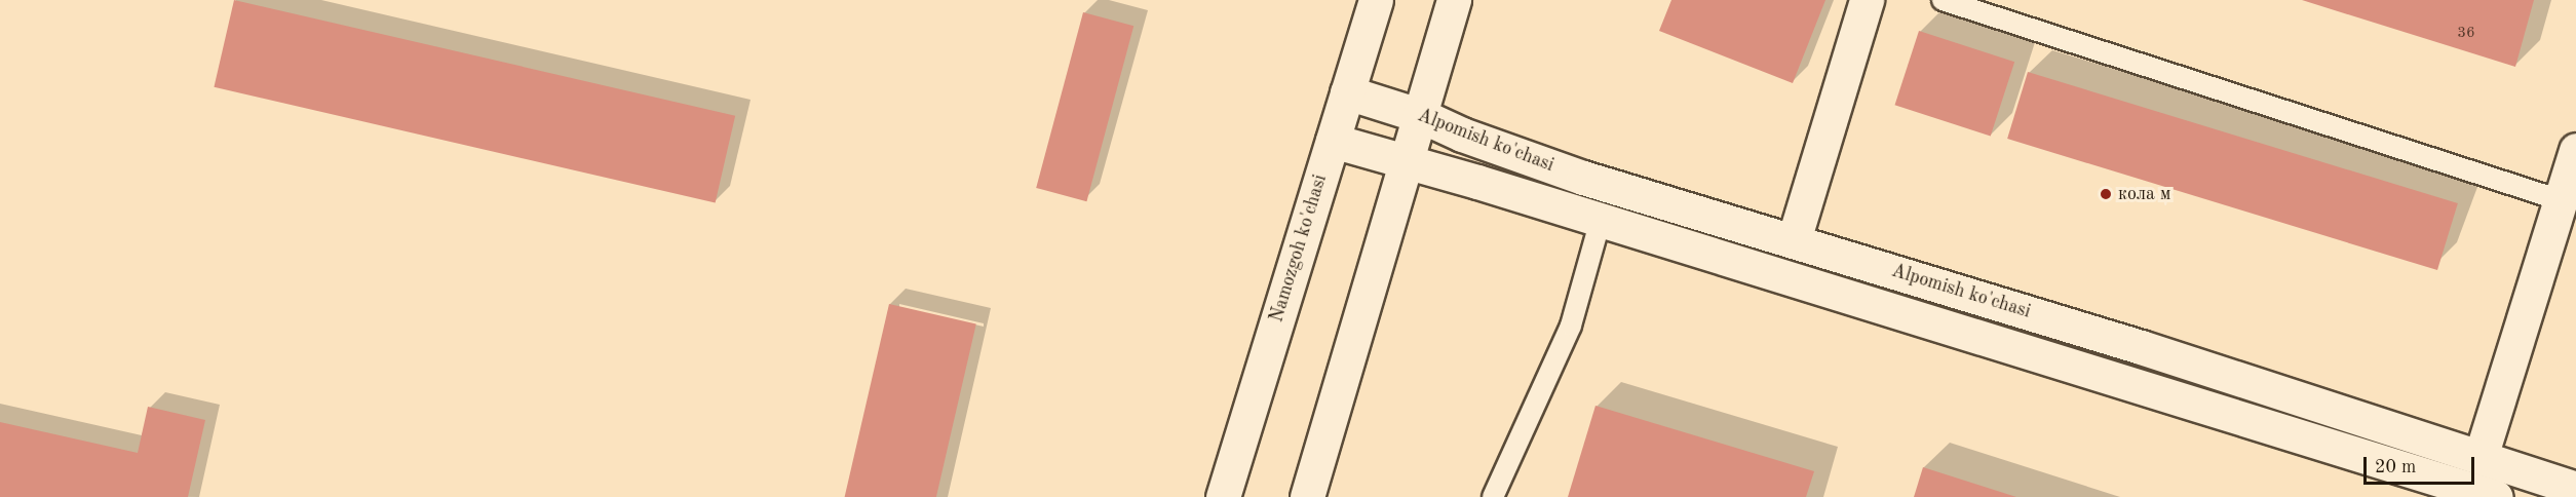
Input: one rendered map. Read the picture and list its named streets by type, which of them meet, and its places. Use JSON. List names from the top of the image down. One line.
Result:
{"streets":{"main road":["Alpomish ko'chasi","Namozgoh ko'chasi"]},"crossings":[["Alpomish ko'chasi","Namozgoh ko'chasi"]],"places":["кола м"],"house_numbers":["36"],"scale_bar":"20 m"}
